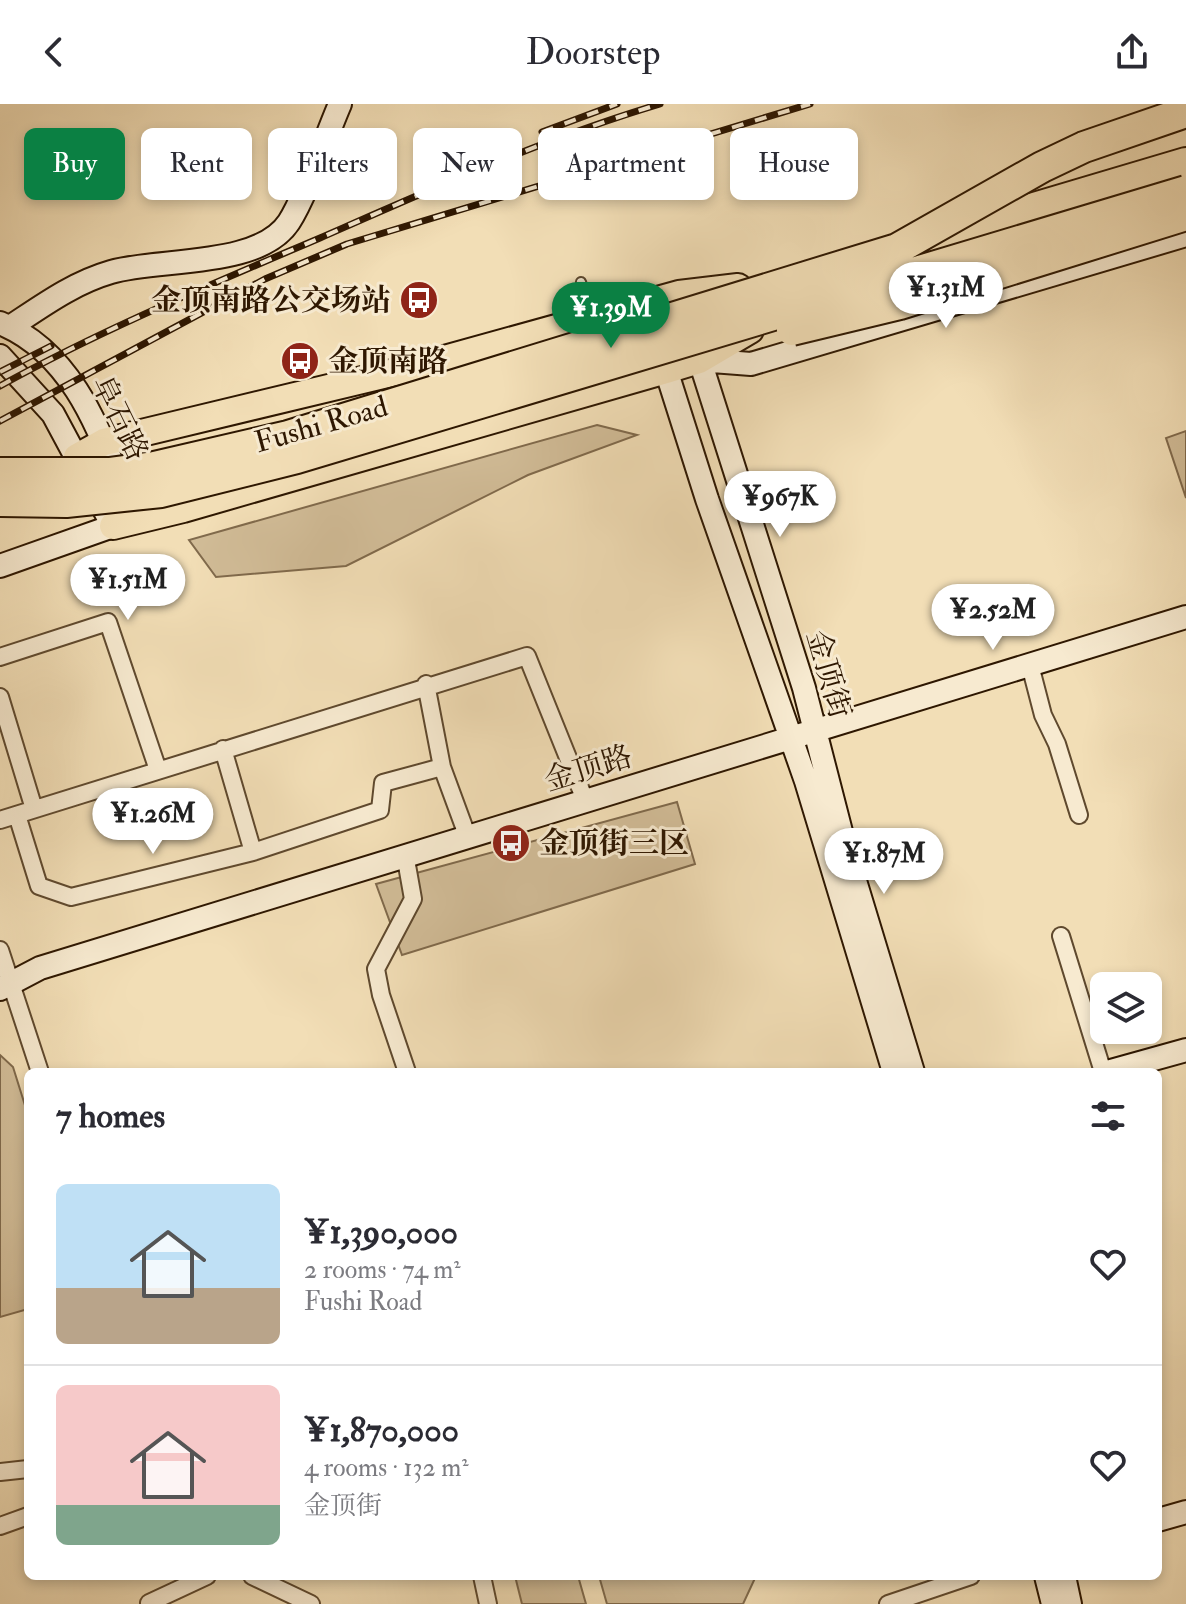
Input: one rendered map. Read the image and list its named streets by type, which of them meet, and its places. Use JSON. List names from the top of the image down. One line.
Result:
{"streets":{"highway":["Fushi Road"],"street":["阜石路","金顶街","金顶路"]},"crossings":[["Fushi Road","金顶街"],["金顶街","金顶路"]],"places":{"bus stop":["金顶南路公交场站","金顶南路","金顶街三区"]},"page":{"header":"Doorstep","chip":["Buy","Rent","Filters","New","Apartment","House"],"price":["¥1.31M","¥1.39M","¥967K","¥1.51M","¥2.52M","¥1.26M","¥1.87M"],"heading":"7 homes","list":[{"name":"¥1,390,000","note":"2 rooms · 74 m² · Fushi Road"},{"name":"¥1,870,000","note":"4 rooms · 132 m² · 金顶街"}]}}
